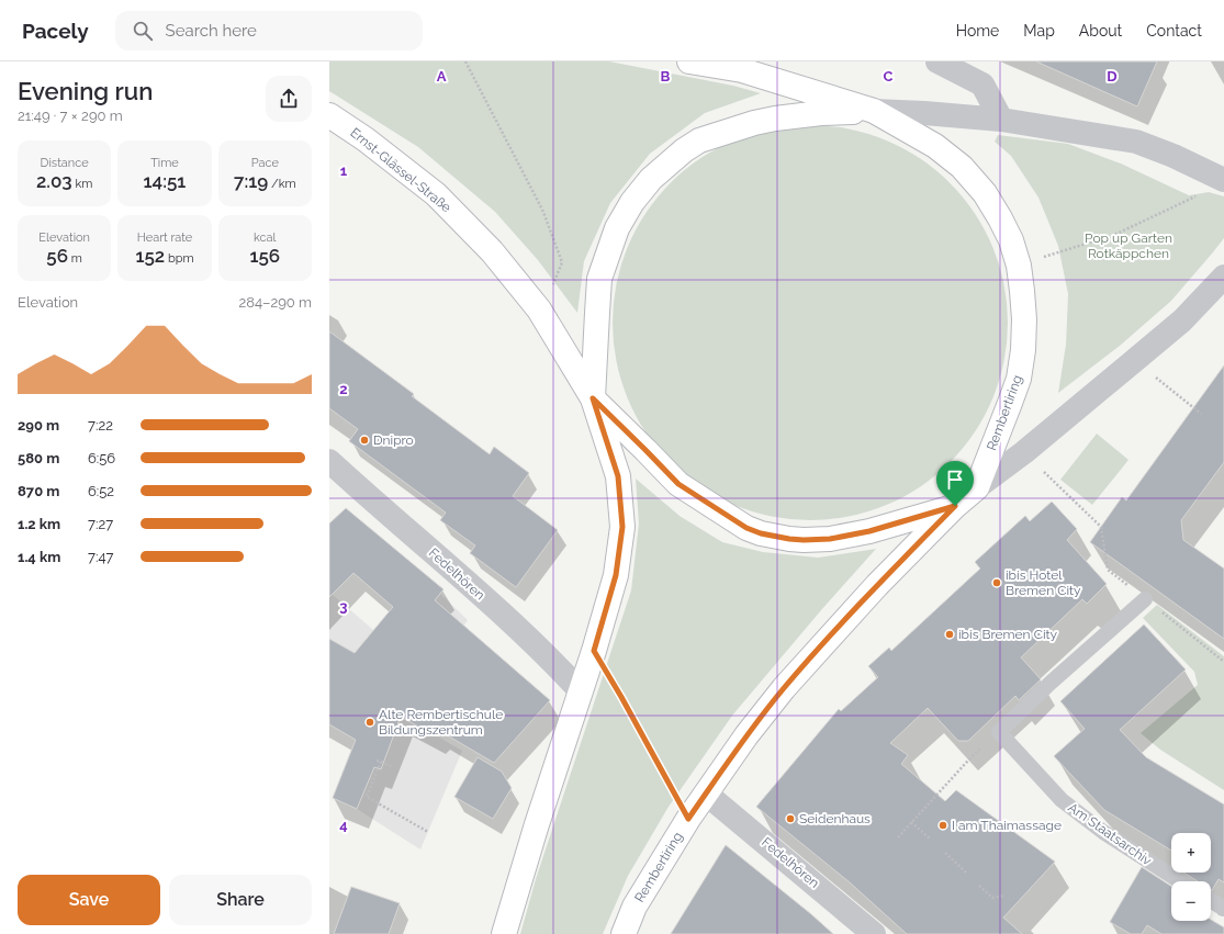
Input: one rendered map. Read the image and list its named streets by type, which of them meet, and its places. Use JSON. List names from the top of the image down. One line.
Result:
{"streets":{"main road":["Ernst-Glässel-Straße","Rembertiring"],"street":["Fedelhören"],"lane":["Am Staatsarchiv"]},"crossings":[["Rembertiring","Fedelhören"]],"parks":["Pop up Garten Rotkäppchen"],"places":["Dnipro","ibis Hotel Bremen City","ibis Bremen City","Alte Rembertischule Bildungszentrum","Seidenhaus","I am Thaimassage"],"page":{"header":"Pacely","search":"Search here","nav":["Home","Map","About","Contact"],"heading":["Evening run","21:49 · 7 × 290 m"],"stats":[["Distance","2.03 km"],["Time","14:51"],["Pace","7:19 /km"],["Elevation","56 m"],["Heart rate","152 bpm"],["kcal","156"]],"chart":["Elevation","284–290 m"],"list":[{"name":"290 m","note":"7:22"},{"name":"580 m","note":"6:56"},{"name":"870 m","note":"6:52"},{"name":"1.2 km","note":"7:27"},{"name":"1.4 km","note":"7:47"}],"map_buttons":["+","−"],"buttons":["Save","Share"]},"grid":{"columns":["A","B","C","D"],"rows":["1","2","3","4"]}}
